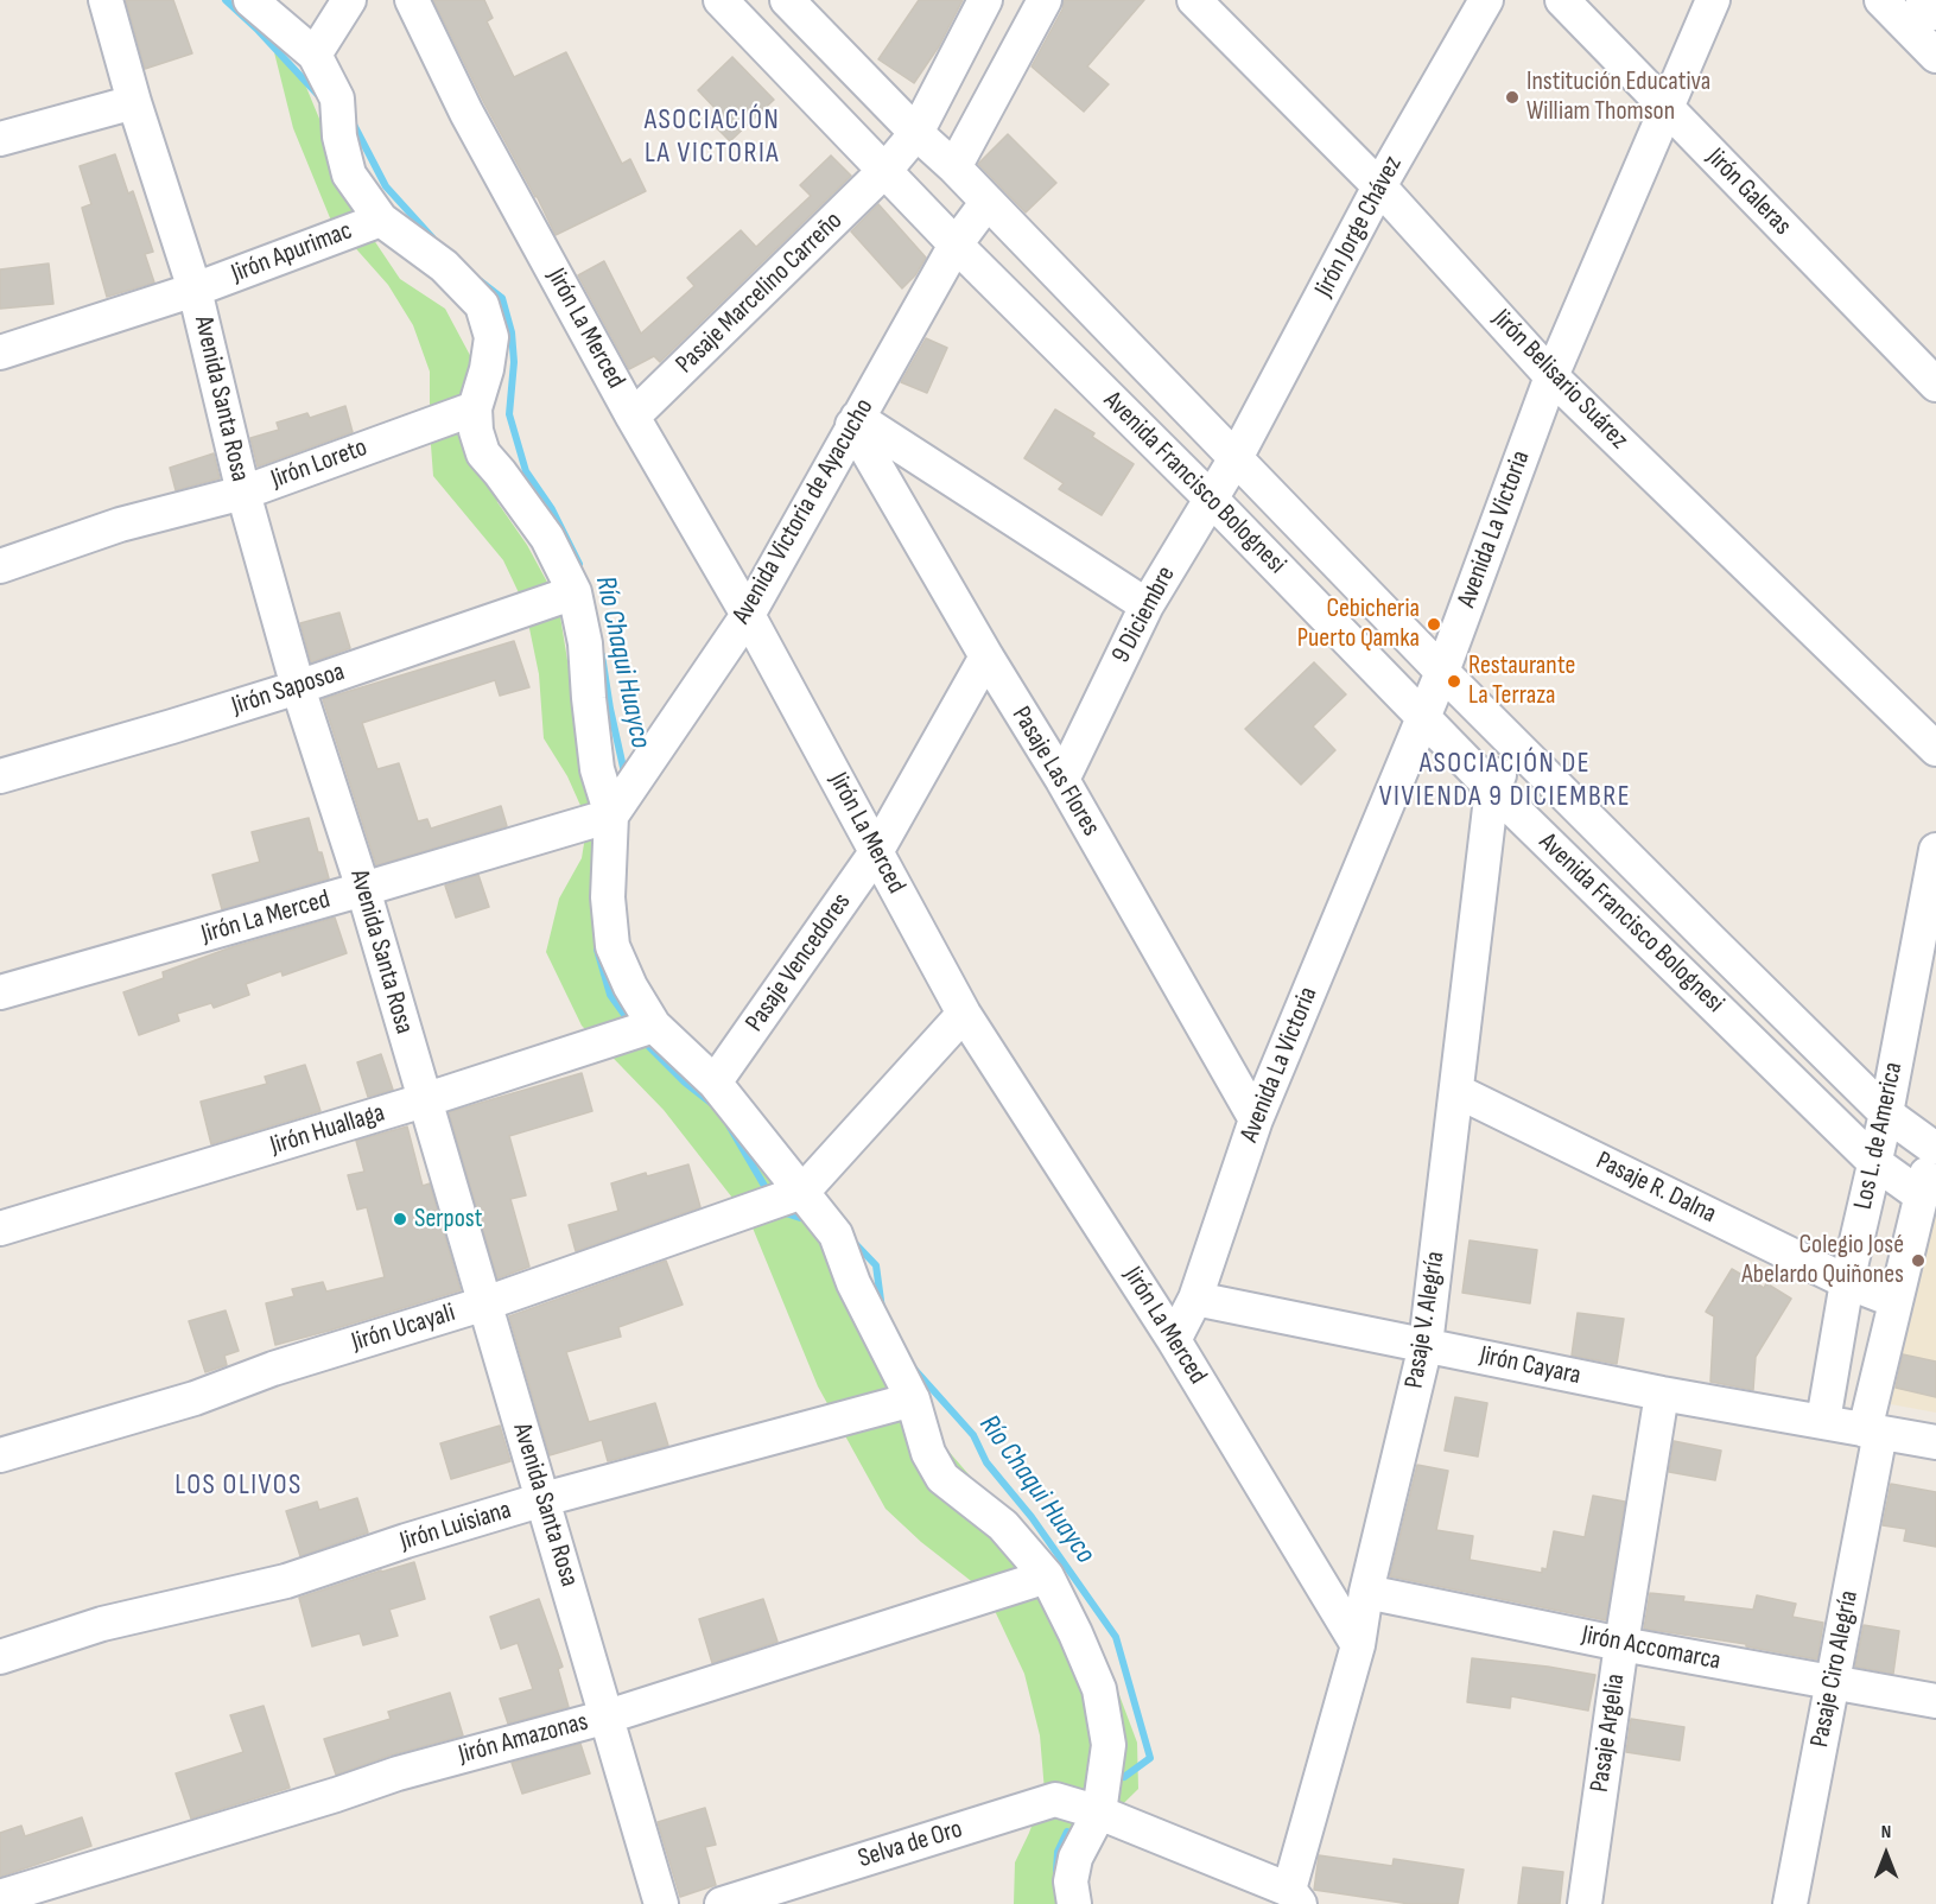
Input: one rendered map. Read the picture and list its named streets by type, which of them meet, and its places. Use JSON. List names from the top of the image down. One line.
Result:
{"streets":{"street":["Jirón Galeras","Jirón Jorge Chávez","Jirón Apurimac","Pasaje Marcelino Carreño","Jirón La Merced","Jirón Belisario Suárez","Avenida Santa Rosa","Jirón Loreto","Avenida Francisco Bolognesi","Avenida Victoria de Ayacucho","Avenida La Victoria","9 Diciembre","Jirón Saposoa","Pasaje Las Flores","Pasaje Vencedores","Jirón Huallaga","Los L. de America","Pasaje R. Dalna","Pasaje V. Alegría","Jirón Ucayali","Jirón Cayara","Jirón Luisiana","Jirón Accomarca","Pasaje Ciro Alegría","Pasaje Argelia","Jirón Amazonas","Selva de Oro"]},"crossings":[["Jirón Galeras","Avenida La Victoria"],["Jirón Jorge Chávez","Jirón Belisario Suárez"],["Jirón Jorge Chávez","Avenida Francisco Bolognesi"],["Jirón Jorge Chávez","9 Diciembre"],["Jirón Apurimac","Avenida Santa Rosa"],["Pasaje Marcelino Carreño","Jirón La Merced"],["Pasaje Marcelino Carreño","Avenida Francisco Bolognesi"],["Jirón La Merced","Avenida Santa Rosa"],["Jirón La Merced","Avenida Victoria de Ayacucho"],["Jirón La Merced","Avenida La Victoria"],["Jirón La Merced","Pasaje Vencedores"],["Jirón La Merced","Pasaje V. Alegría"],["Jirón Belisario Suárez","Avenida La Victoria"],["Avenida Santa Rosa","Jirón Loreto"],["Avenida Santa Rosa","Jirón Saposoa"],["Avenida Santa Rosa","Jirón Huallaga"],["Avenida Santa Rosa","Jirón Ucayali"],["Avenida Santa Rosa","Jirón Luisiana"],["Avenida Santa Rosa","Jirón Amazonas"],["Avenida Francisco Bolognesi","Avenida Victoria de Ayacucho"],["Avenida Francisco Bolognesi","Avenida La Victoria"],["Avenida Francisco Bolognesi","9 Diciembre"],["Avenida Francisco Bolognesi","Los L. de America"],["Avenida Francisco Bolognesi","Pasaje V. Alegría"],["Avenida Victoria de Ayacucho","Pasaje Las Flores"],["Avenida La Victoria","Pasaje Las Flores"],["Avenida La Victoria","Jirón Cayara"],["9 Diciembre","Pasaje Las Flores"],["Pasaje Las Flores","Pasaje Vencedores"],["Los L. de America","Pasaje R. Dalna"],["Los L. de America","Jirón Cayara"],["Los L. de America","Pasaje Ciro Alegría"],["Pasaje R. Dalna","Pasaje V. Alegría"],["Pasaje V. Alegría","Jirón Cayara"],["Pasaje V. Alegría","Jirón Accomarca"],["Pasaje V. Alegría","Selva de Oro"],["Jirón Cayara","Pasaje Ciro Alegría"],["Jirón Cayara","Pasaje Argelia"],["Jirón Accomarca","Pasaje Ciro Alegría"],["Jirón Accomarca","Pasaje Argelia"]],"districts":["ASOCIACIÓN LA VICTORIA","ASOCIACIÓN DE VIVIENDA 9 DICIEMBRE","LOS OLIVOS"],"water":["Río Chaqui Huayco"],"places":["Institución Educativa William Thomson","Cebicheria Puerto Qamka","Restaurante La Terraza","Serpost","Colegio José Abelardo Quiñones"],"north":"top"}
